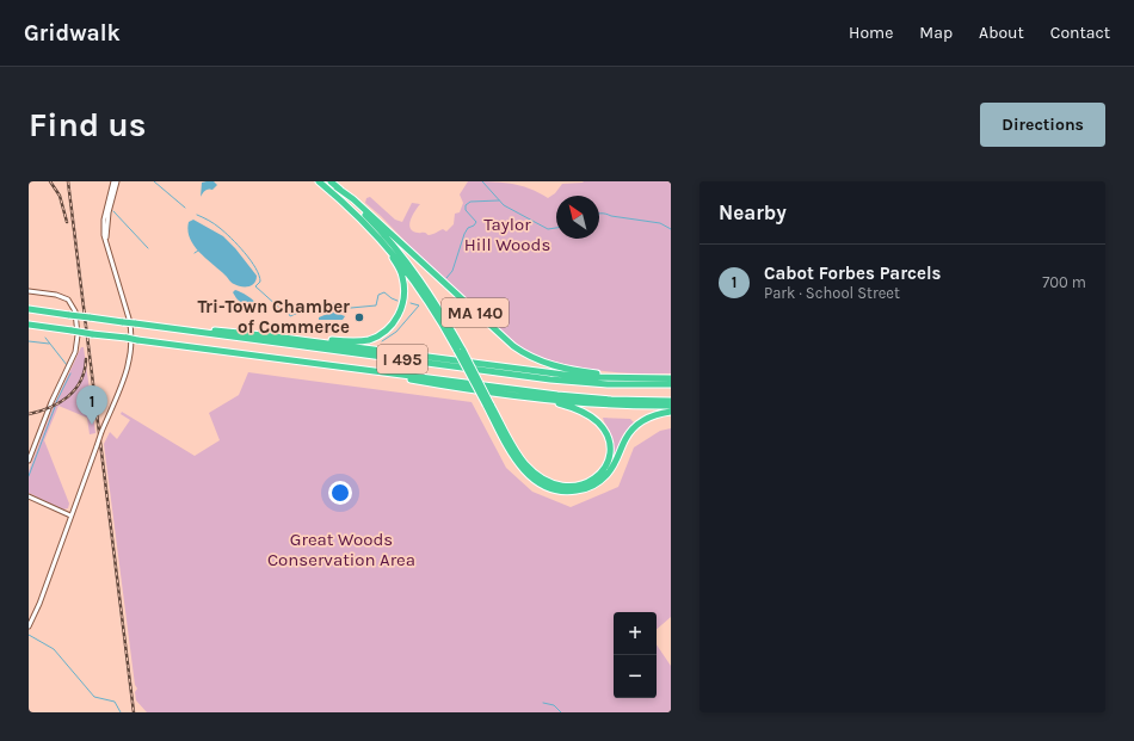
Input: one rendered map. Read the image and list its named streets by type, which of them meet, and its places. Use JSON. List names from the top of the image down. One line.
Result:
{"streets":{"highway":["MA 140","I 495"]},"parks":["Taylor Hill Woods","Great Woods Conservation Area"],"places":["Tri-Town Chamber of Commerce"],"north":"top left","page":{"header":"Gridwalk","nav":["Home","Map","About","Contact"],"buttons":"Directions","title":"Find us","heading":"Nearby","list":[{"mark":"1","name":"Cabot Forbes Parcels","note":"Park · School Street","value":"700 m"}],"pins":"1","map_buttons":["+","−"]}}
